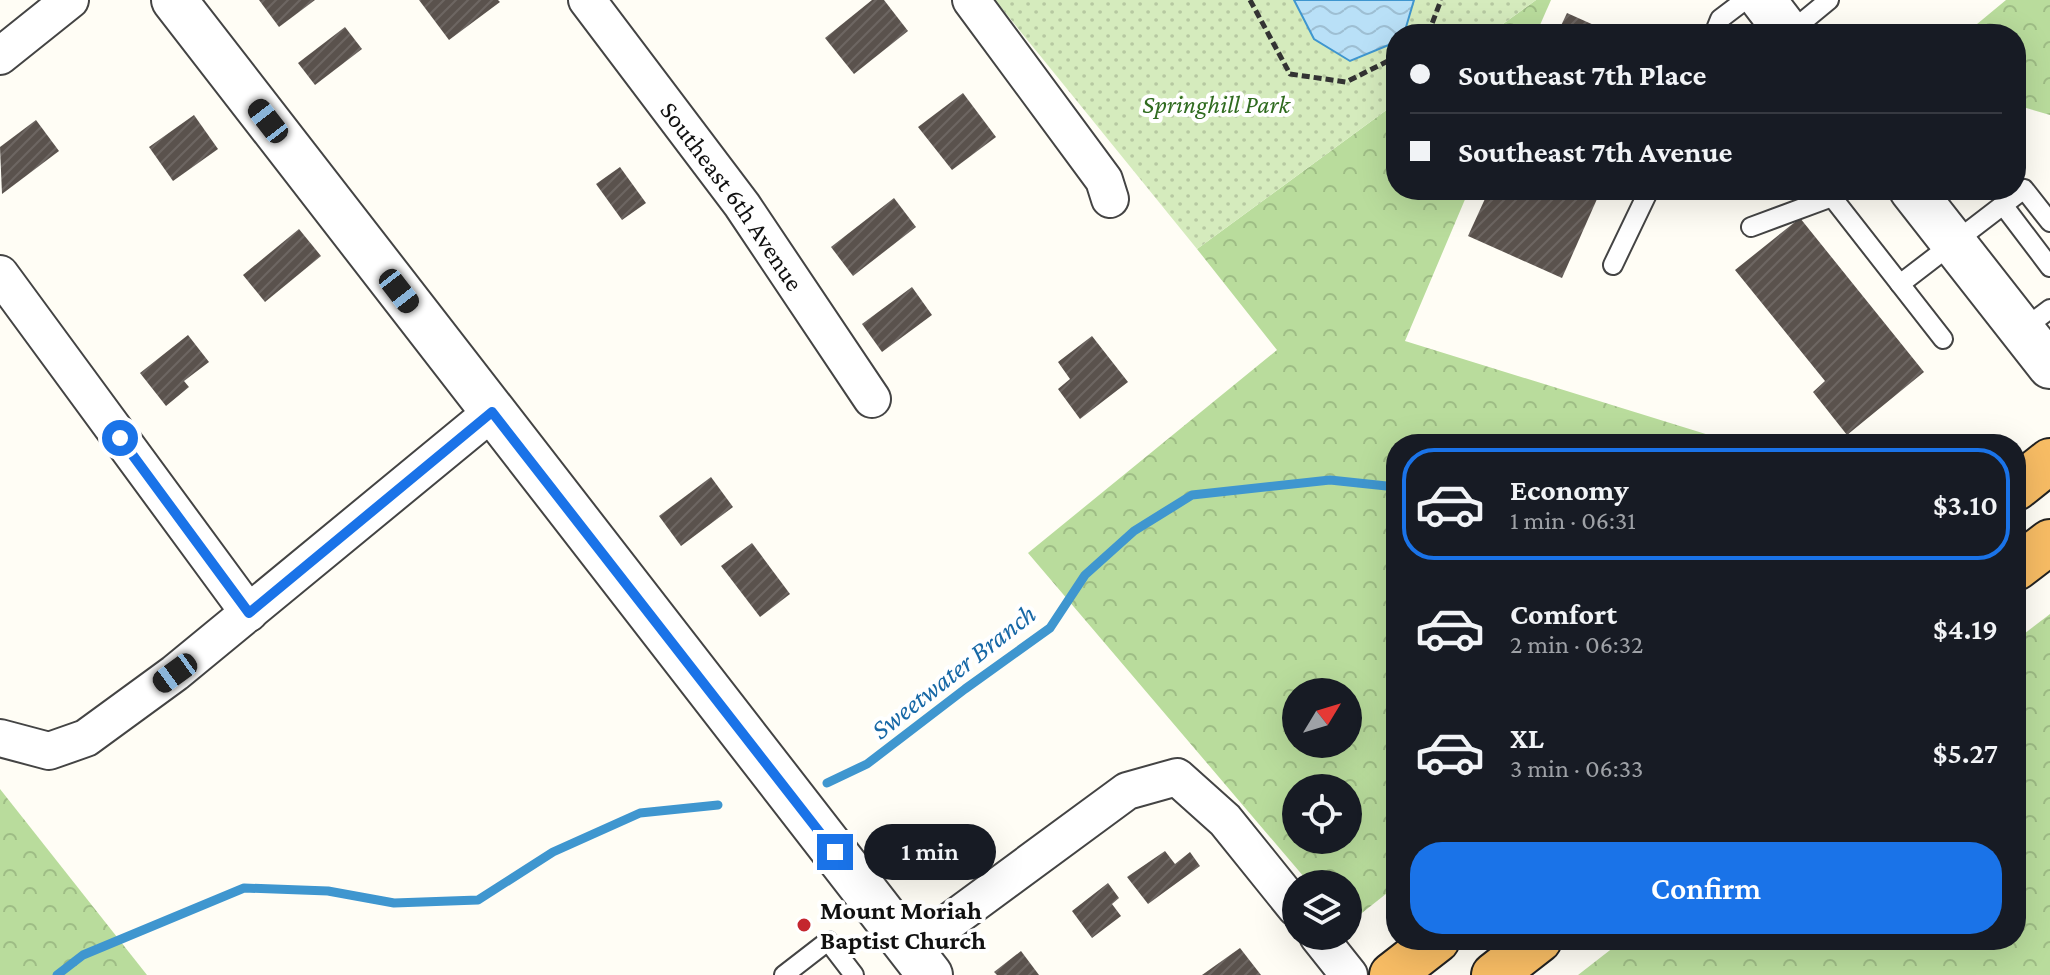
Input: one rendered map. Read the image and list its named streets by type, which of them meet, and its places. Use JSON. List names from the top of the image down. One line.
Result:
{"streets":{"street":["Southeast 6th Avenue"]},"water":["Sweetwater Branch"],"parks":["Springhill Park"],"places":["Mount Moriah Baptist Church"],"north":"top right","page":{"banner":["Southeast 7th Place","Southeast 7th Avenue"],"list":[{"name":"Economy","note":"1 min · 06:31","value":"$3.10"},{"name":"Comfort","note":"2 min · 06:32","value":"$4.19"},{"name":"XL","note":"3 min · 06:33","value":"$5.27"}],"bubble":"1 min","buttons":"Confirm"}}
